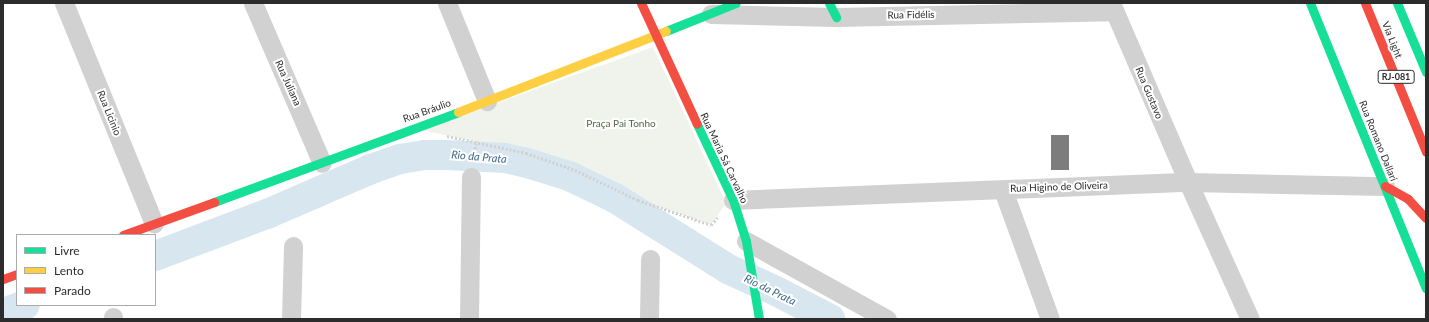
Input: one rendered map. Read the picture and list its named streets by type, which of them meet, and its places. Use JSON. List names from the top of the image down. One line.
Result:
{"streets":{"street":["Rua Fidélis","Via Light","RJ-081","Rua Juliana","Rua Gustavo","Rua Bráulio","Rua Licinio","Rua Romano Dallari","Rua Maria Sá Carvalho","Rua Higino de Oliveira"]},"crossings":[["Rua Fidélis","Rua Gustavo"],["Rua Fidélis","Rua Bráulio"],["Rua Juliana","Rua Bráulio"],["Rua Gustavo","Rua Higino de Oliveira"],["Rua Bráulio","Rua Licinio"],["Rua Bráulio","Rua Maria Sá Carvalho"],["Rua Romano Dallari","Rua Higino de Oliveira"],["Rua Maria Sá Carvalho","Rua Higino de Oliveira"]],"water":["Rio da Prata"],"parks":["Praça Pai Tonho"],"legend":["Livre","Lento","Parado"]}
